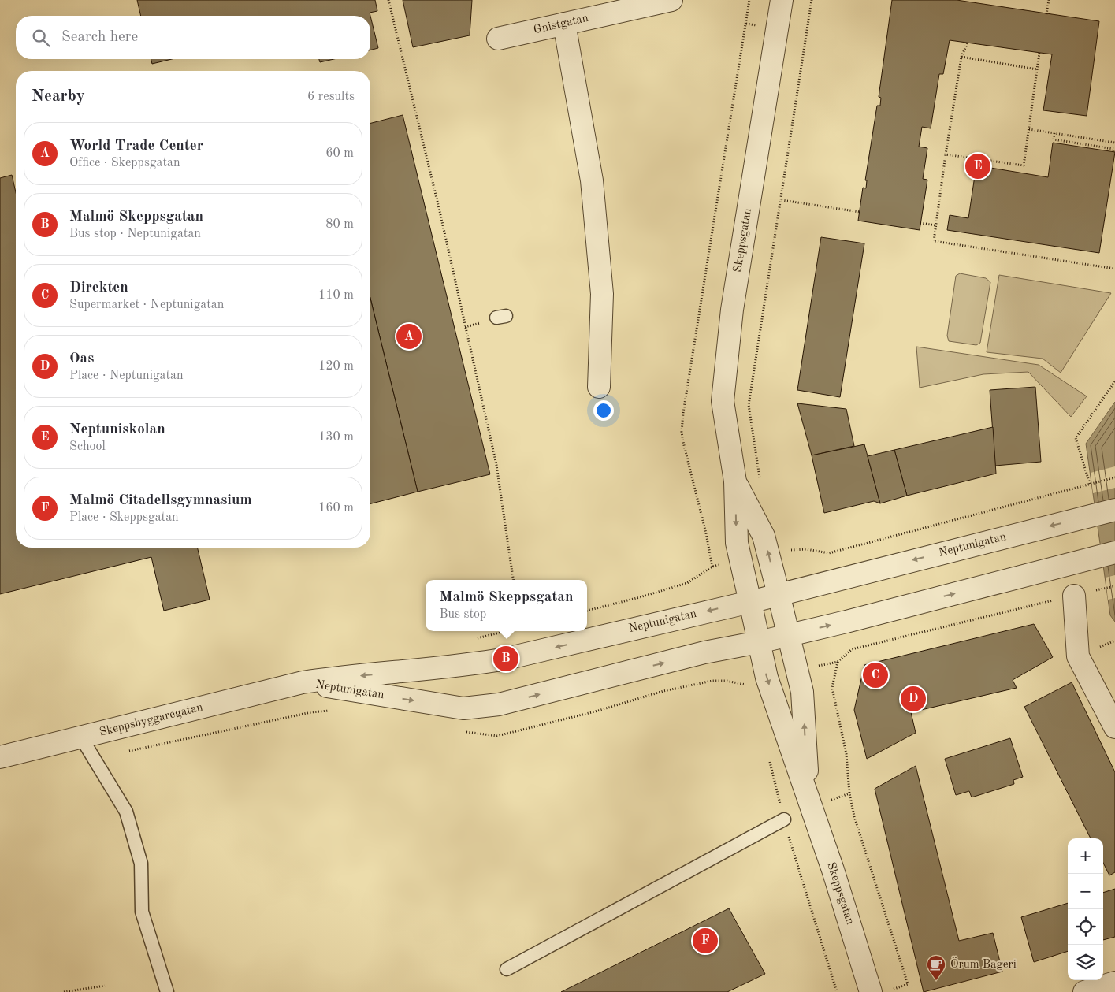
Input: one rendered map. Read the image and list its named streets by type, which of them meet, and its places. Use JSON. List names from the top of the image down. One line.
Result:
{"streets":{"street":["Gnistgatan","Skeppsgatan","Neptunigatan","Skeppsbyggaregatan"]},"crossings":[["Skeppsgatan","Neptunigatan"],["Neptunigatan","Skeppsbyggaregatan"]],"places":{"cafe":["Örum Bageri"]},"page":{"search":"Search here","heading":["Nearby","6 results"],"list":[{"mark":"A","name":"World Trade Center","note":"Office · Skeppsgatan","value":"60 m"},{"mark":"B","name":"Malmö Skeppsgatan","note":"Bus stop · Neptunigatan","value":"80 m"},{"mark":"C","name":"Direkten","note":"Supermarket · Neptunigatan","value":"110 m"},{"mark":"D","name":"Oas","note":"Place · Neptunigatan","value":"120 m"},{"mark":"E","name":"Neptuniskolan","note":"School","value":"130 m"},{"mark":"F","name":"Malmö Citadellsgymnasium","note":"Place · Skeppsgatan","value":"160 m"}],"pins":["E","A","B","C","D","F"],"popup":["Malmö Skeppsgatan","Bus stop"],"map_buttons":["+","−"]}}
